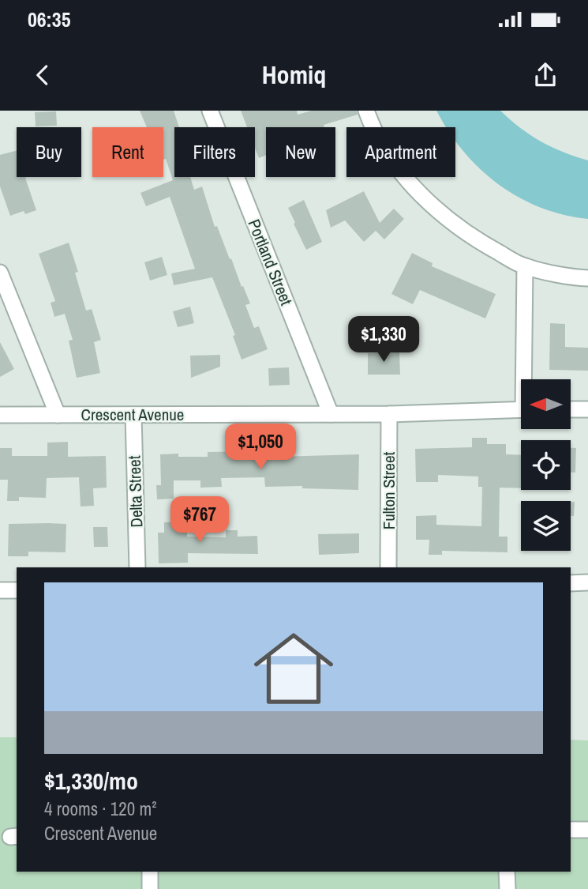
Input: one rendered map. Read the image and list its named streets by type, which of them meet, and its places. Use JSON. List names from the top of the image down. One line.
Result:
{"streets":{"street":["Portland Street","Crescent Avenue","Fulton Street","Delta Street"]},"crossings":[["Portland Street","Crescent Avenue"],["Crescent Avenue","Fulton Street"],["Crescent Avenue","Delta Street"]],"north":"left","page":{"status":"06:35","header":"Homiq","chip":["Buy","Rent","Filters","New","Apartment"],"price":["$1,330","$1,050","$767"],"list":[{"name":"$1,330/mo","note":"4 rooms · 120 m² · Crescent Avenue"}]}}
